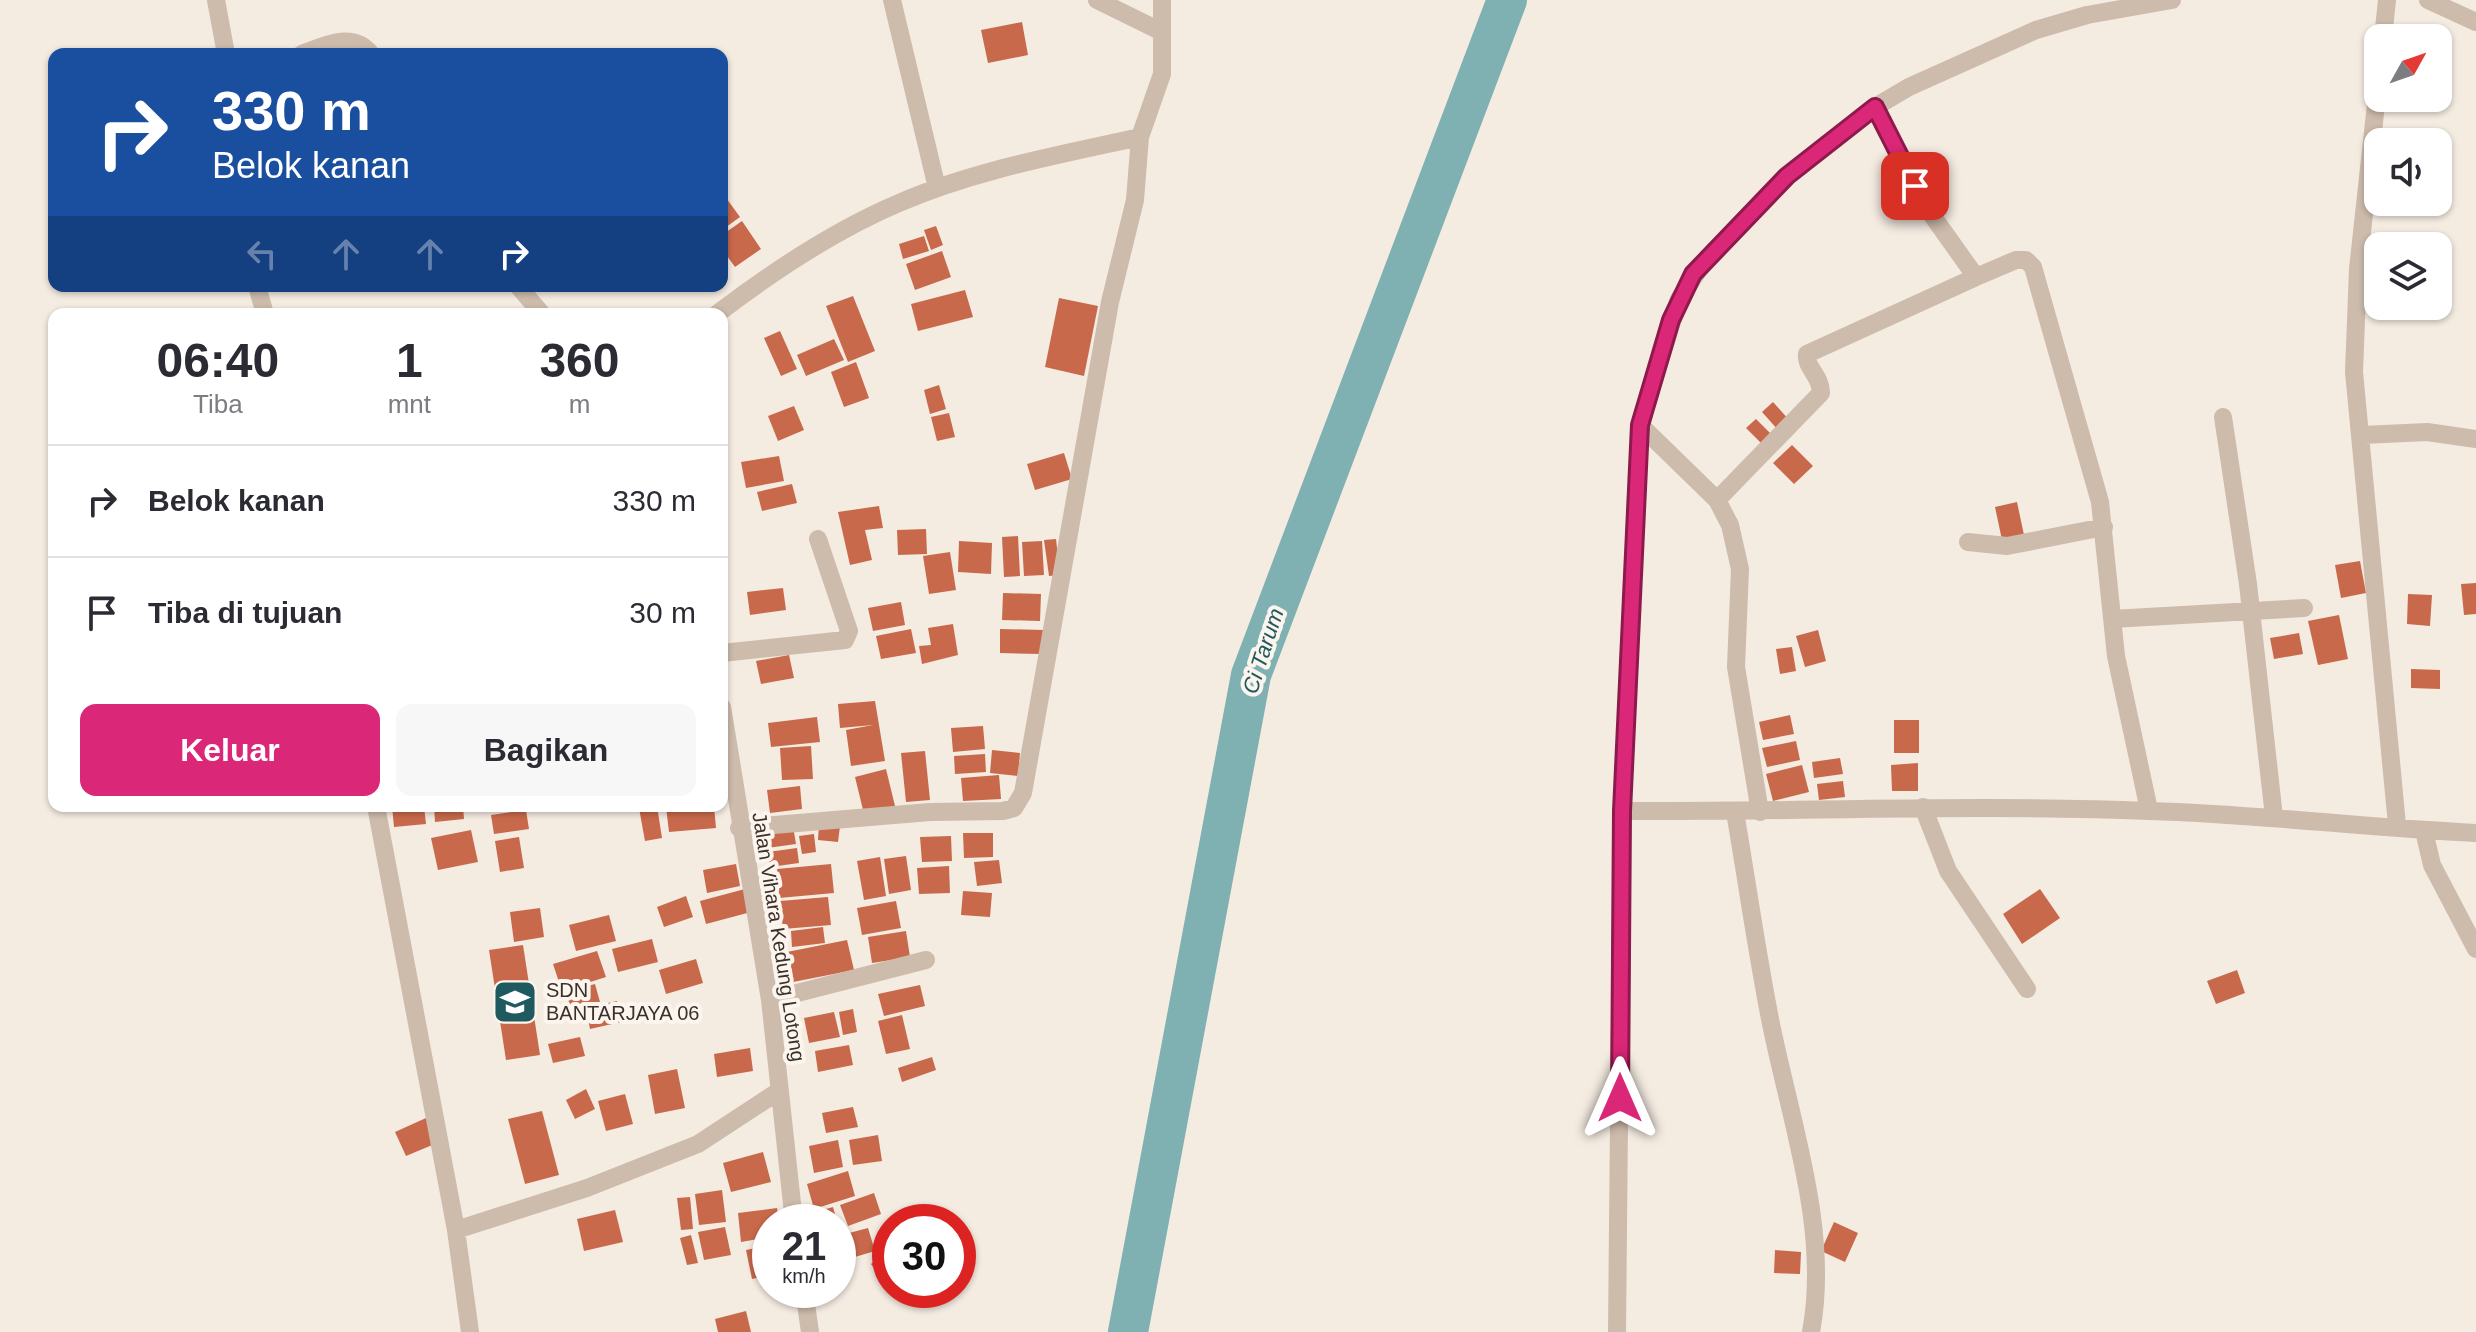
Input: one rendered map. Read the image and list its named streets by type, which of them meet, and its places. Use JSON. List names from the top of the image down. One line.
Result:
{"streets":{"street":["Jalan Vihara Kedung Lotong"]},"water":["Ci Tarum"],"places":{"school or university":["SDN BANTARJAYA 06"]},"north":"top right","page":{"turn":["330 m","Belok kanan"],"eta":["06:40","Tiba","1","mnt","360","m"],"list":[{"name":"Belok kanan","value":"330 m"},{"name":"Tiba di tujuan","value":"30 m"}],"buttons":["Keluar","Bagikan"],"speed":"21 km/h","limit":"30"}}
